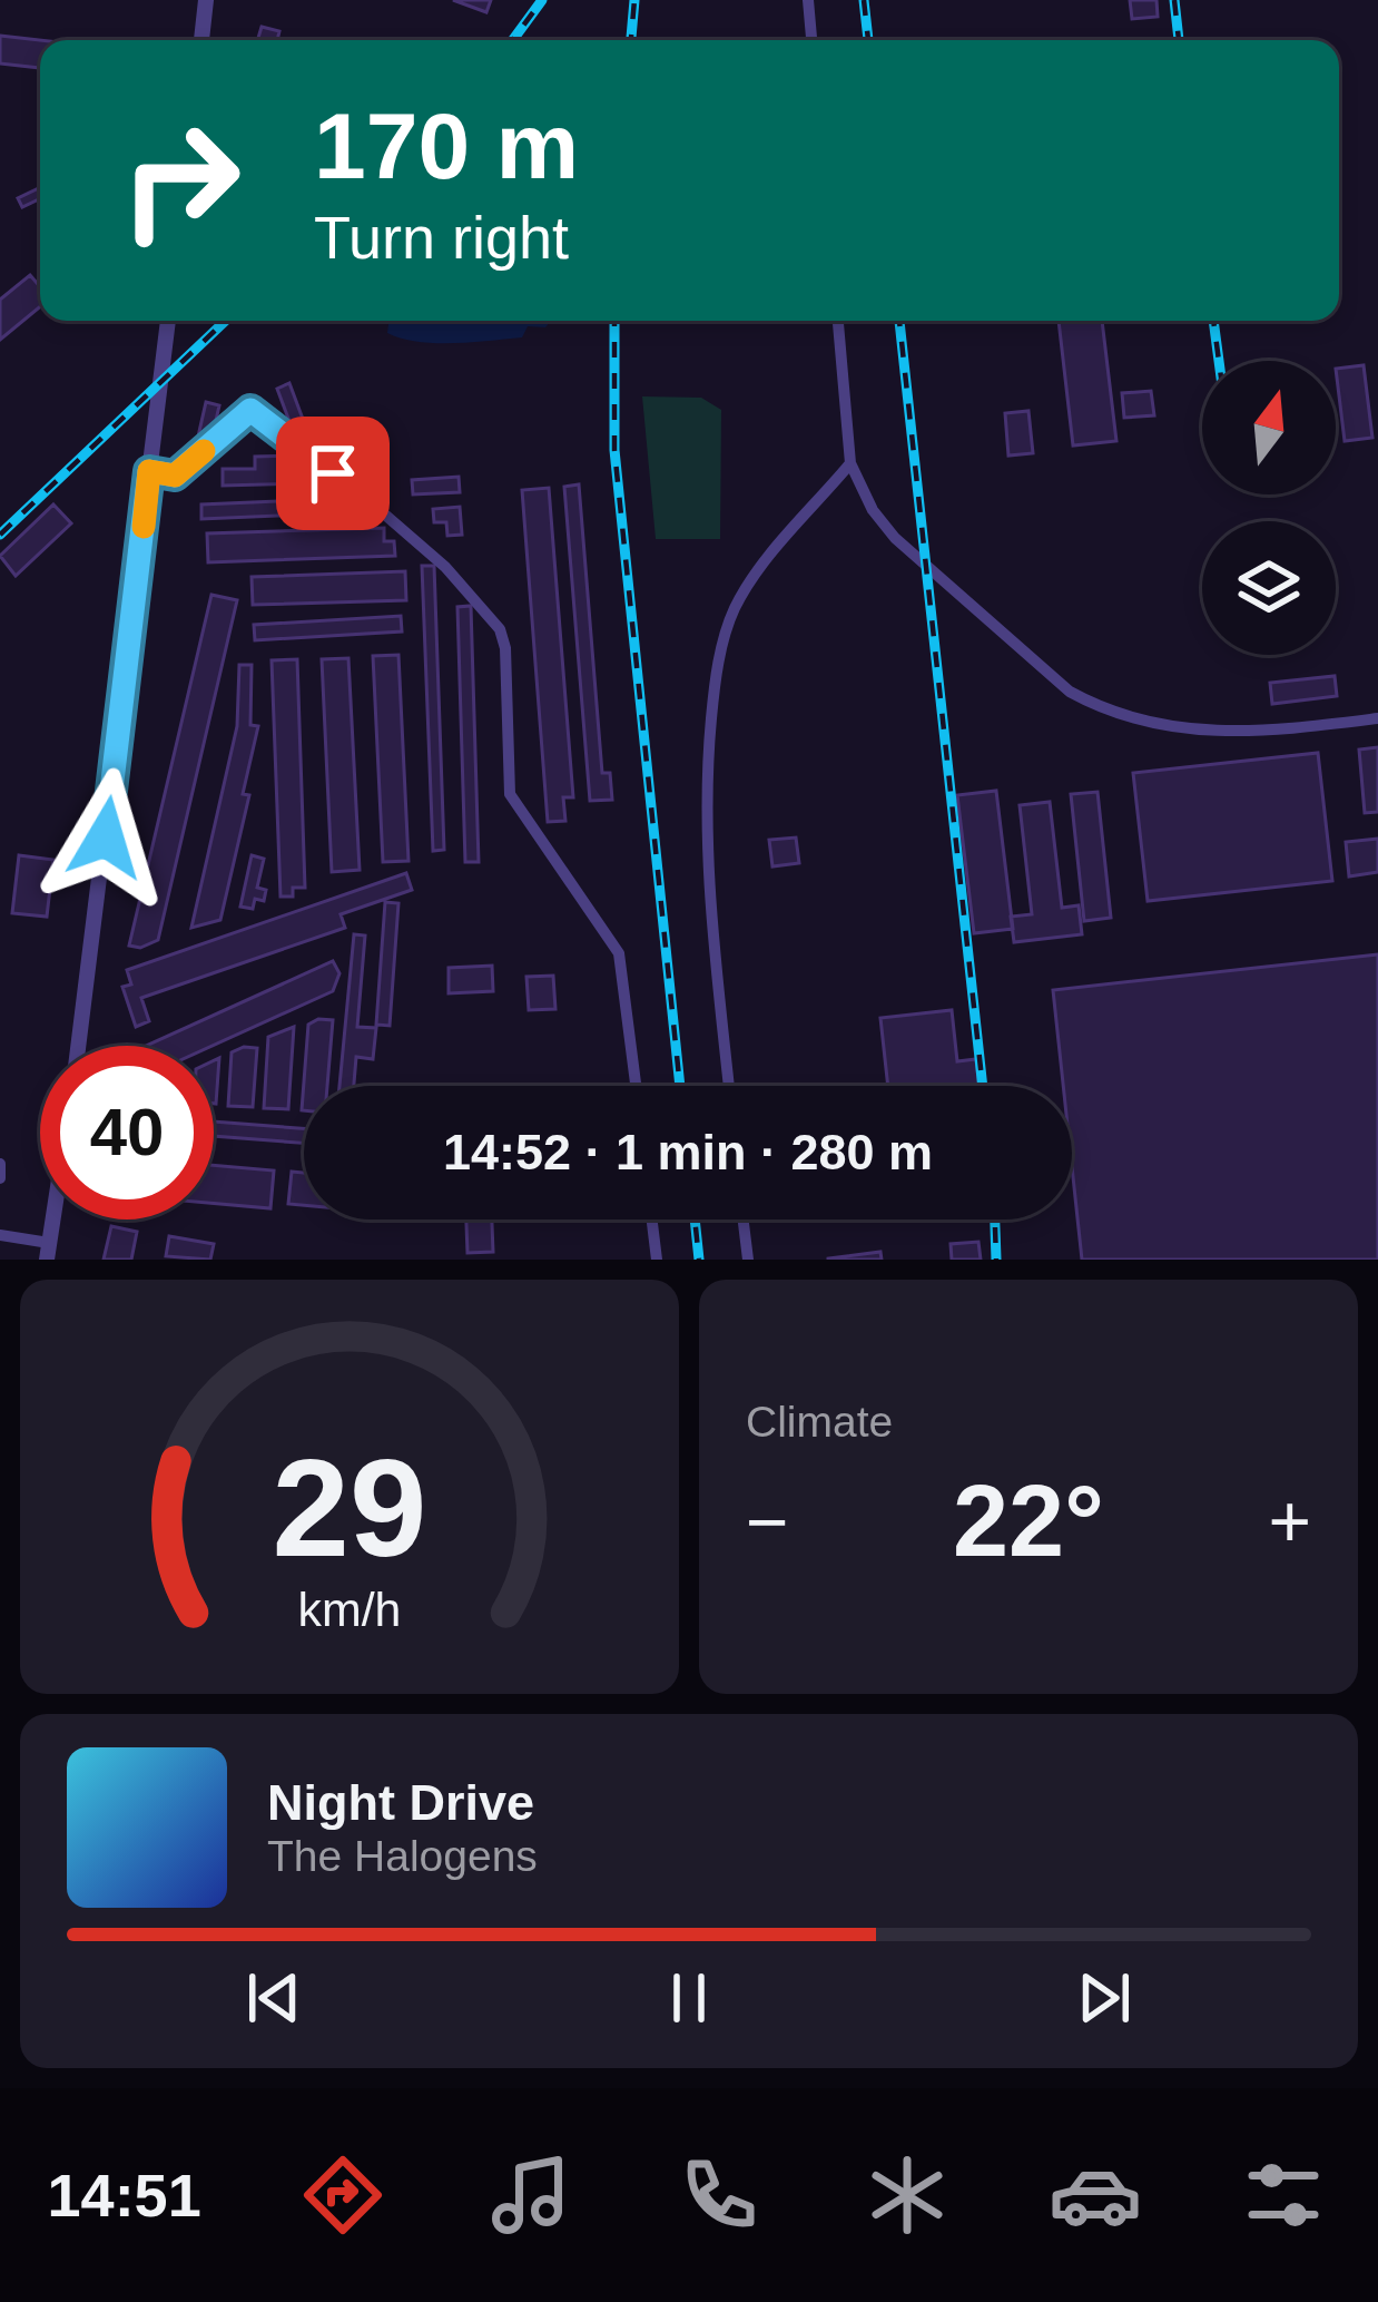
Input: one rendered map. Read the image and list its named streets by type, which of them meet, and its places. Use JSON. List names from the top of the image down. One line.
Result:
{"north":"top","page":{"turn":["170 m","Turn right"],"limit":"40","trip":"14:52 · 1 min · 280 m","tile":"Climate","heat":["−","22°","+"],"song":["Night Drive","The Halogens"],"tabs":"14:51","gauge":["29","km/h"]}}
